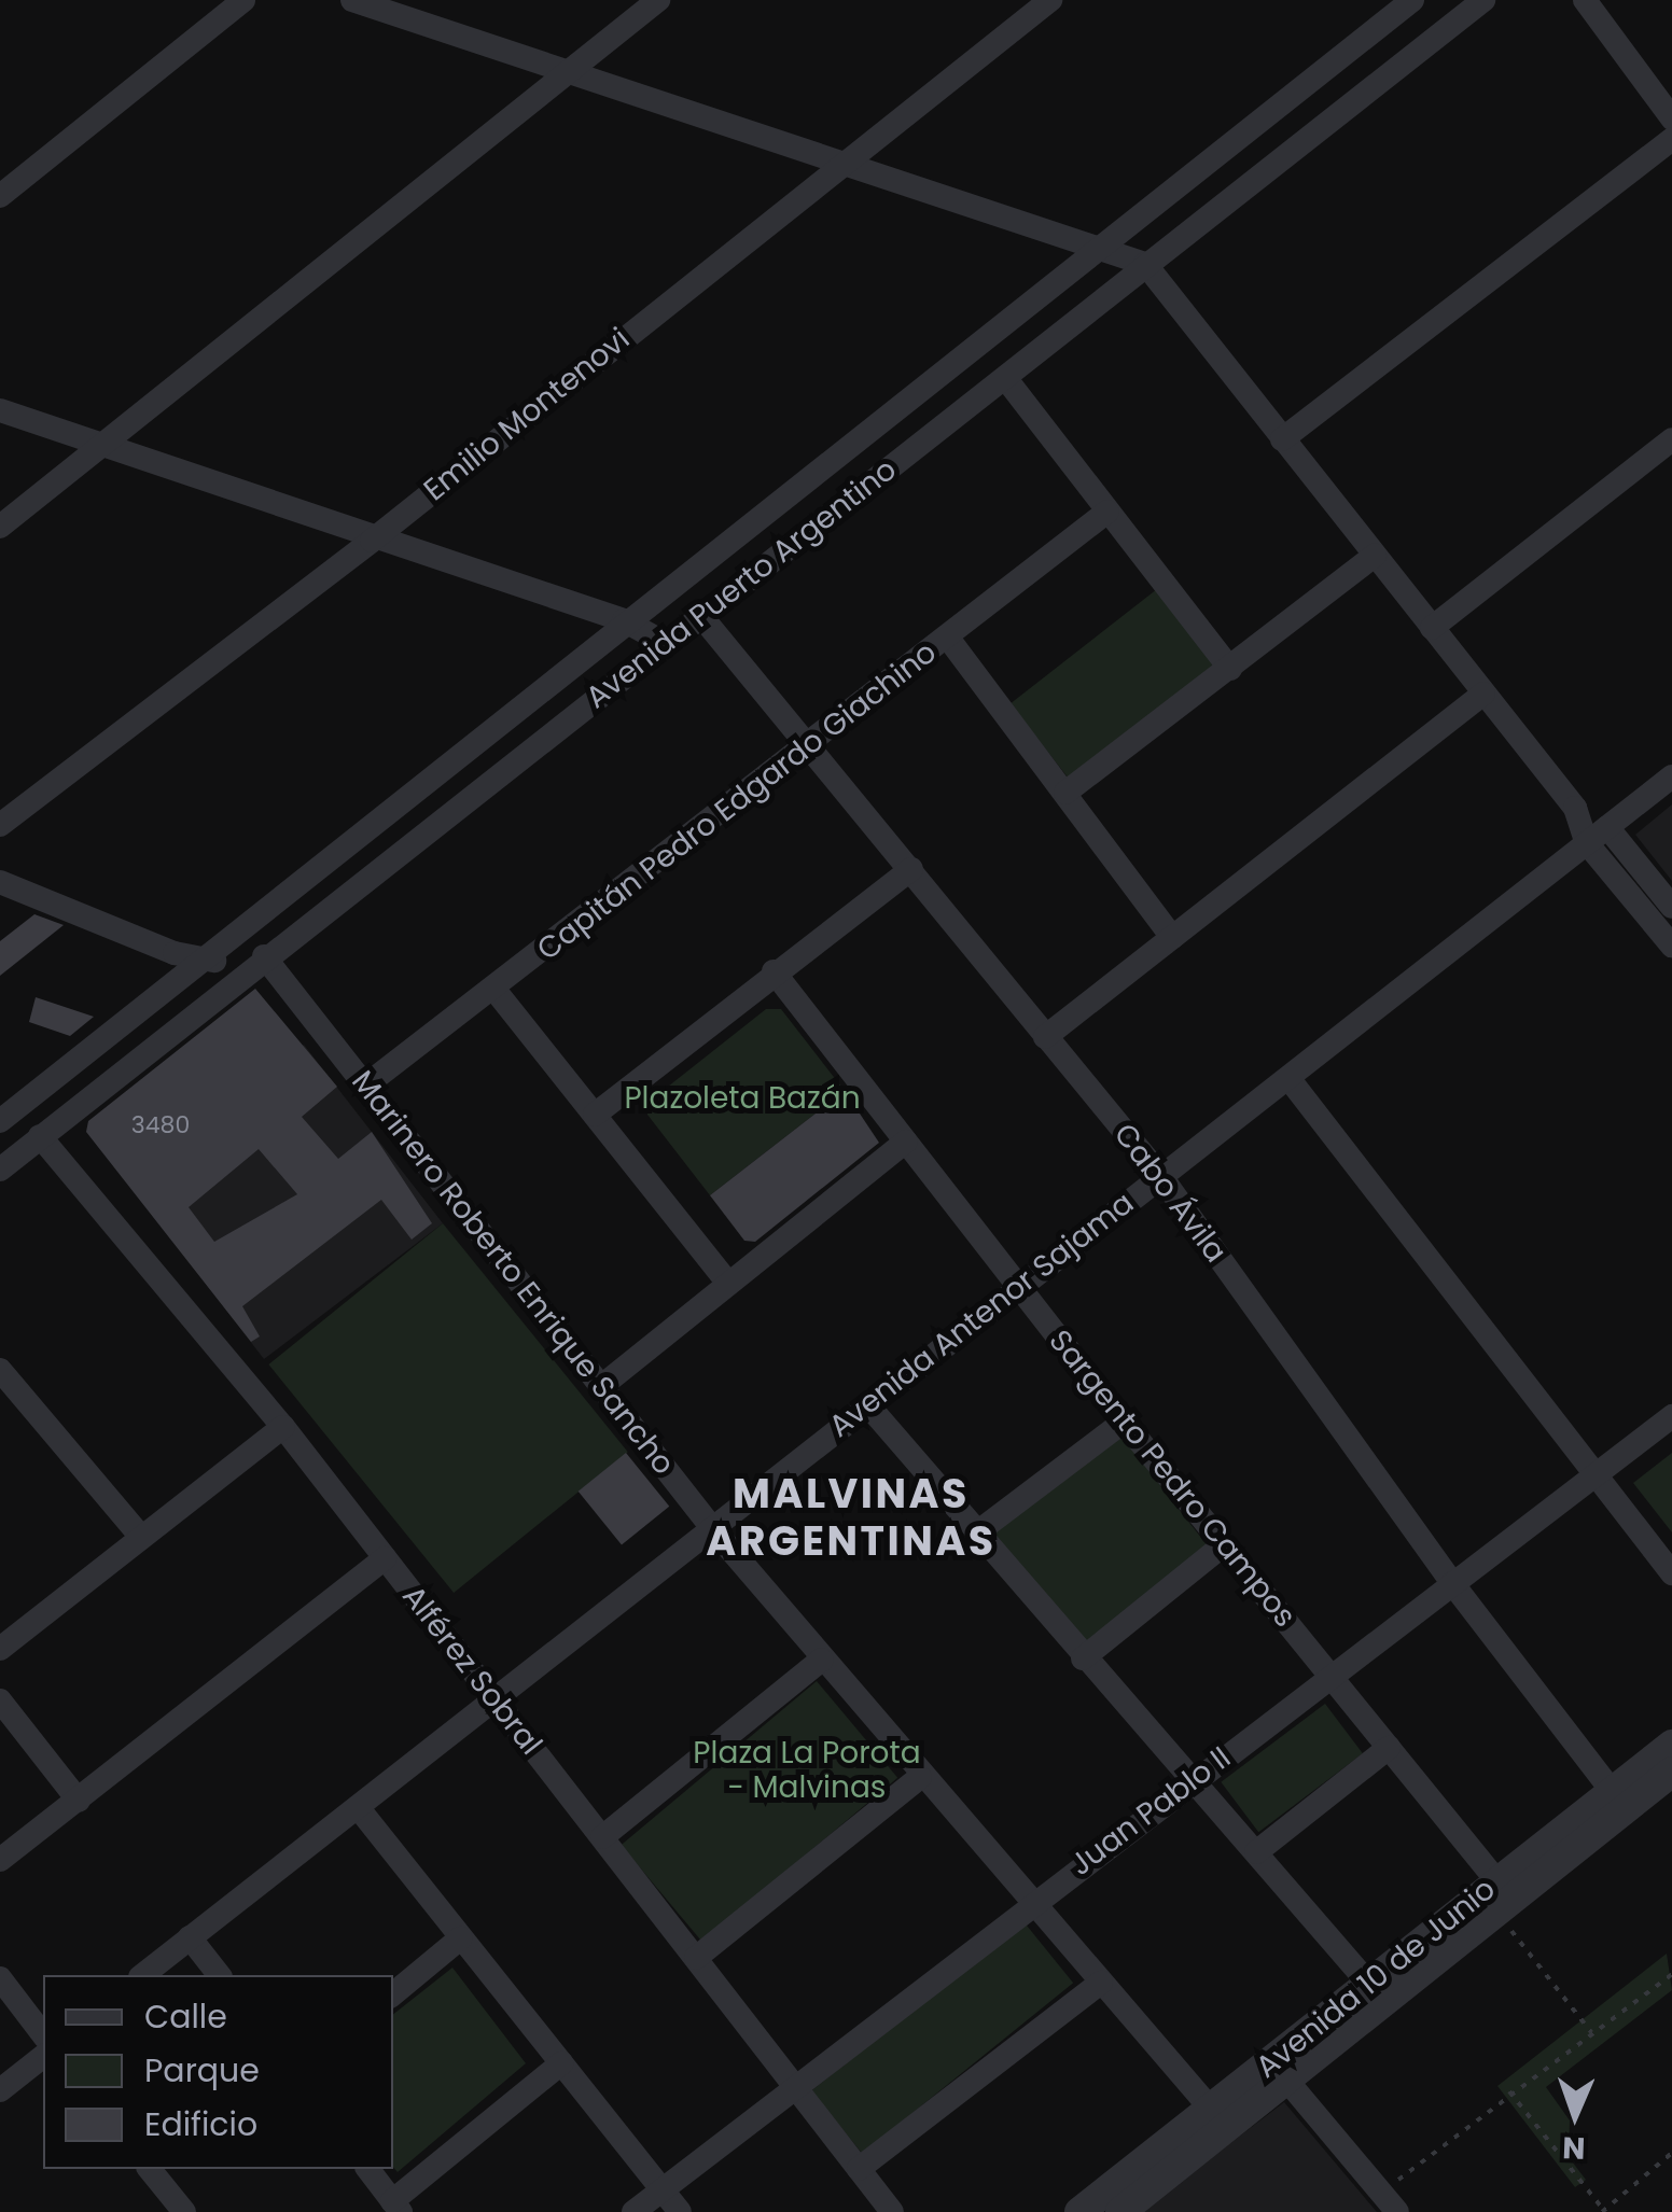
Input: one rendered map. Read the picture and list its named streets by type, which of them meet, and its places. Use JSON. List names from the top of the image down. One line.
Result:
{"streets":{"street":["Emilio Montenovi","Avenida Puerto Argentino","Capitán Pedro Edgardo Giachino","Cabo Ávila","Marinero Roberto Enrique Sancho","Avenida Antenor Sajama","Sargento Pedro Campos","Alférez Sobral","Juan Pablo II","Avenida 10 de Junio"]},"crossings":[["Avenida Puerto Argentino","Cabo Ávila"],["Avenida Puerto Argentino","Marinero Roberto Enrique Sancho"],["Avenida Puerto Argentino","Alférez Sobral"],["Capitán Pedro Edgardo Giachino","Cabo Ávila"],["Capitán Pedro Edgardo Giachino","Marinero Roberto Enrique Sancho"],["Cabo Ávila","Avenida Antenor Sajama"],["Cabo Ávila","Juan Pablo II"],["Cabo Ávila","Avenida 10 de Junio"],["Marinero Roberto Enrique Sancho","Avenida Antenor Sajama"],["Marinero Roberto Enrique Sancho","Juan Pablo II"],["Marinero Roberto Enrique Sancho","Avenida 10 de Junio"],["Avenida Antenor Sajama","Sargento Pedro Campos"],["Avenida Antenor Sajama","Alférez Sobral"],["Sargento Pedro Campos","Juan Pablo II"],["Sargento Pedro Campos","Avenida 10 de Junio"],["Alférez Sobral","Juan Pablo II"]],"districts":["MALVINAS ARGENTINAS"],"parks":["Plazoleta Bazán","Plaza La Porota - Malvinas"],"house_numbers":["3480"],"legend":["Calle","Parque","Edificio"],"north":"bottom"}
